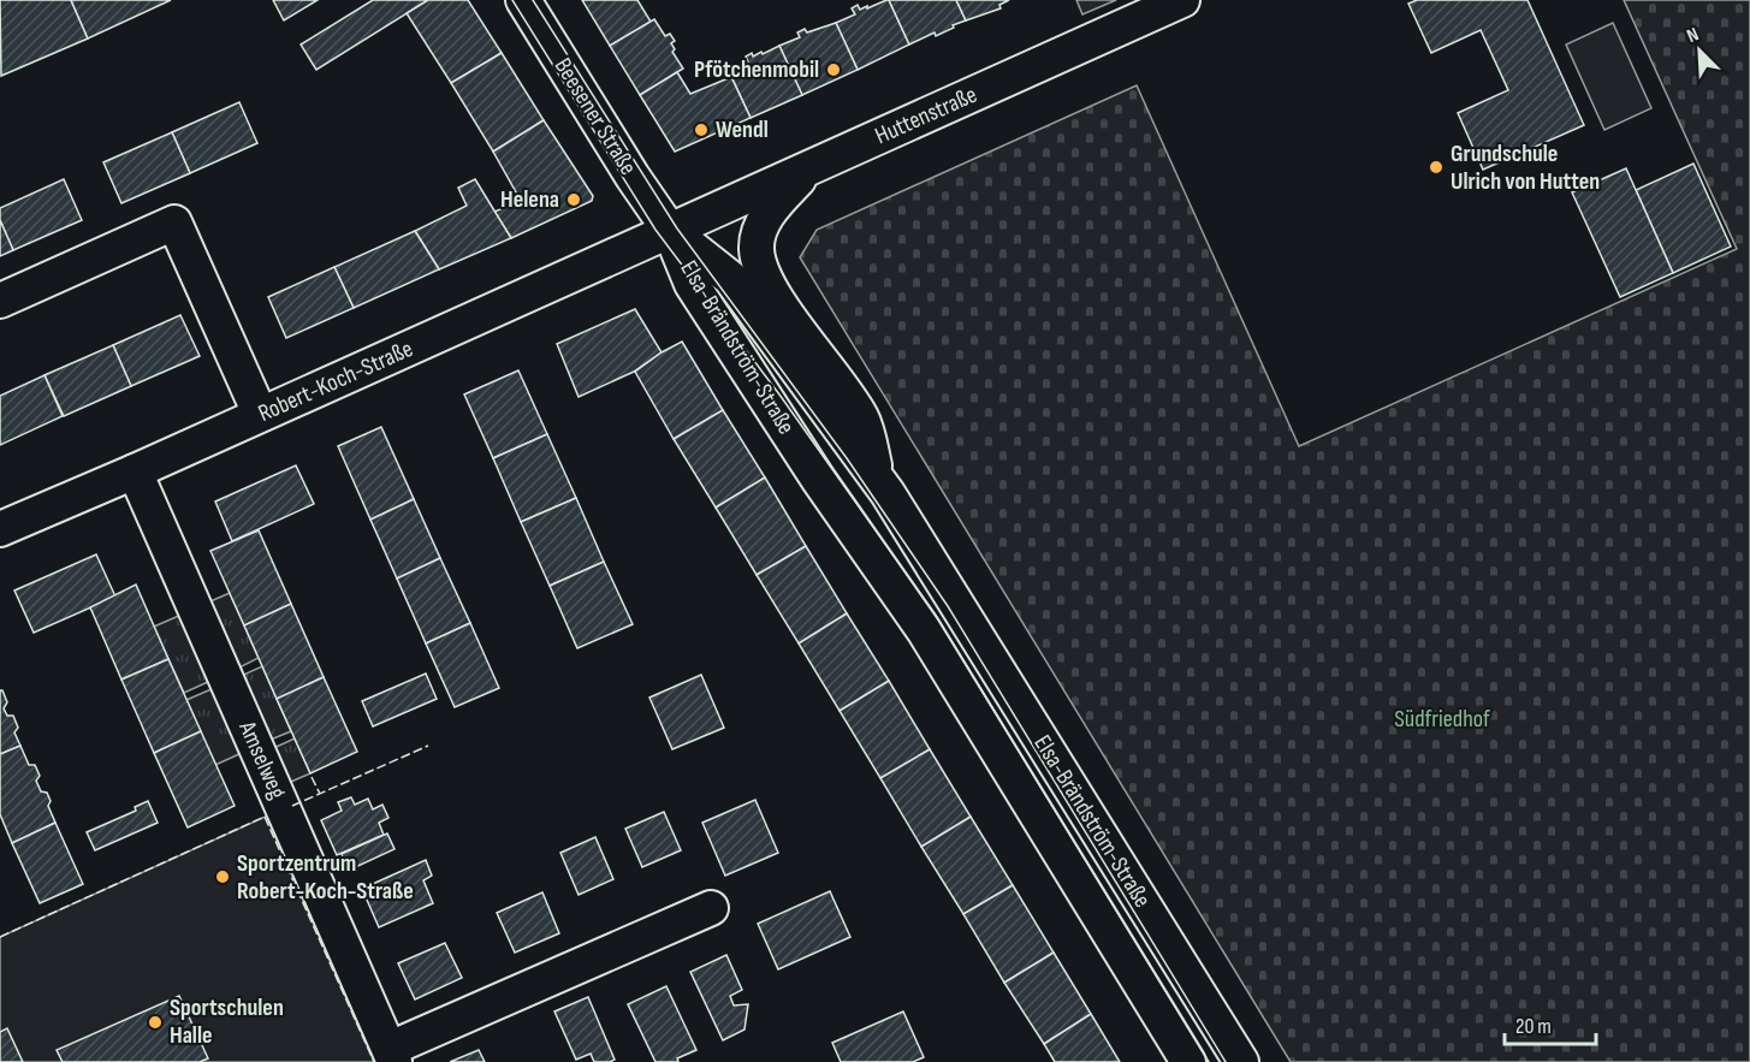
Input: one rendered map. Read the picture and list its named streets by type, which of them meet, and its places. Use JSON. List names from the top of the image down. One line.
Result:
{"streets":{"street":["Huttenstraße","Beesener Straße","Elsa-Brändström-Straße","Robert-Koch-Straße","Amselweg"]},"crossings":[["Huttenstraße","Beesener Straße"],["Huttenstraße","Elsa-Brändström-Straße"],["Huttenstraße","Robert-Koch-Straße"],["Beesener Straße","Elsa-Brändström-Straße"],["Beesener Straße","Robert-Koch-Straße"],["Elsa-Brändström-Straße","Robert-Koch-Straße"],["Robert-Koch-Straße","Amselweg"]],"parks":["Südfriedhof"],"places":["Pfötchenmobil","Wendl","Grundschule Ulrich von Hutten","Helena","Sportzentrum Robert-Koch-Straße","Sportschulen Halle"],"scale_bar":"20 m","north":"top left"}
